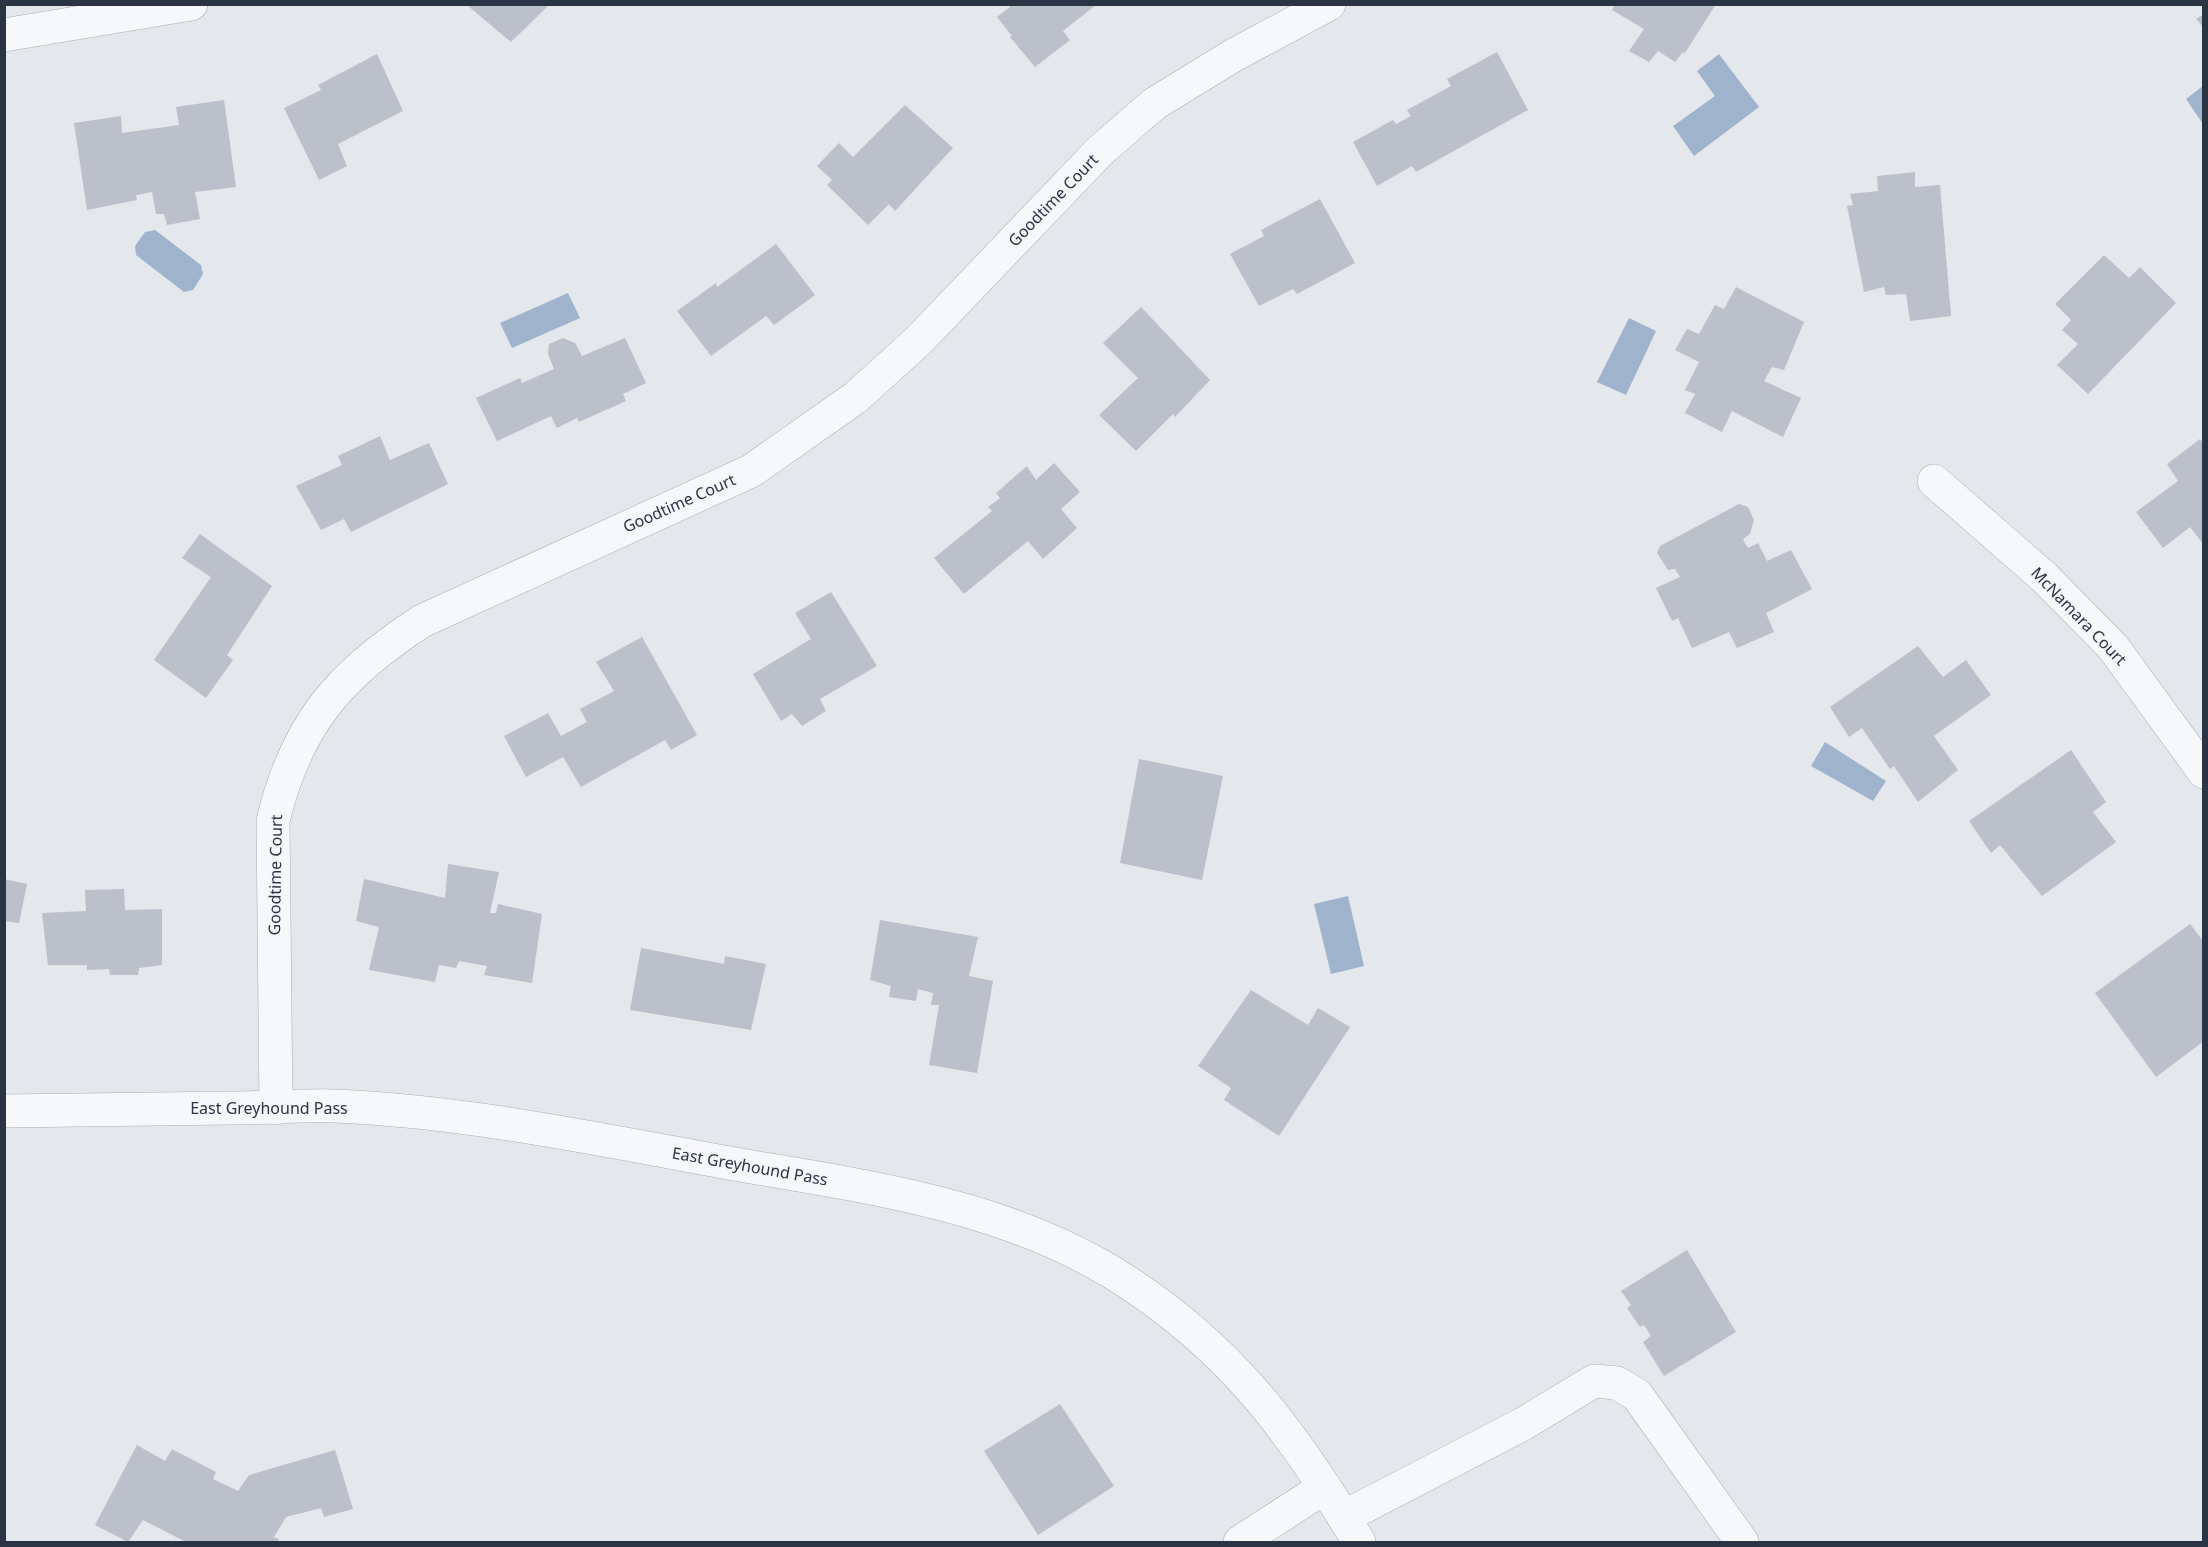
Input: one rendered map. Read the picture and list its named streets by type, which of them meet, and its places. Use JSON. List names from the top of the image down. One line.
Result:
{"streets":{"street":["Goodtime Court","McNamara Court","East Greyhound Pass"]},"crossings":[["Goodtime Court","East Greyhound Pass"]]}
